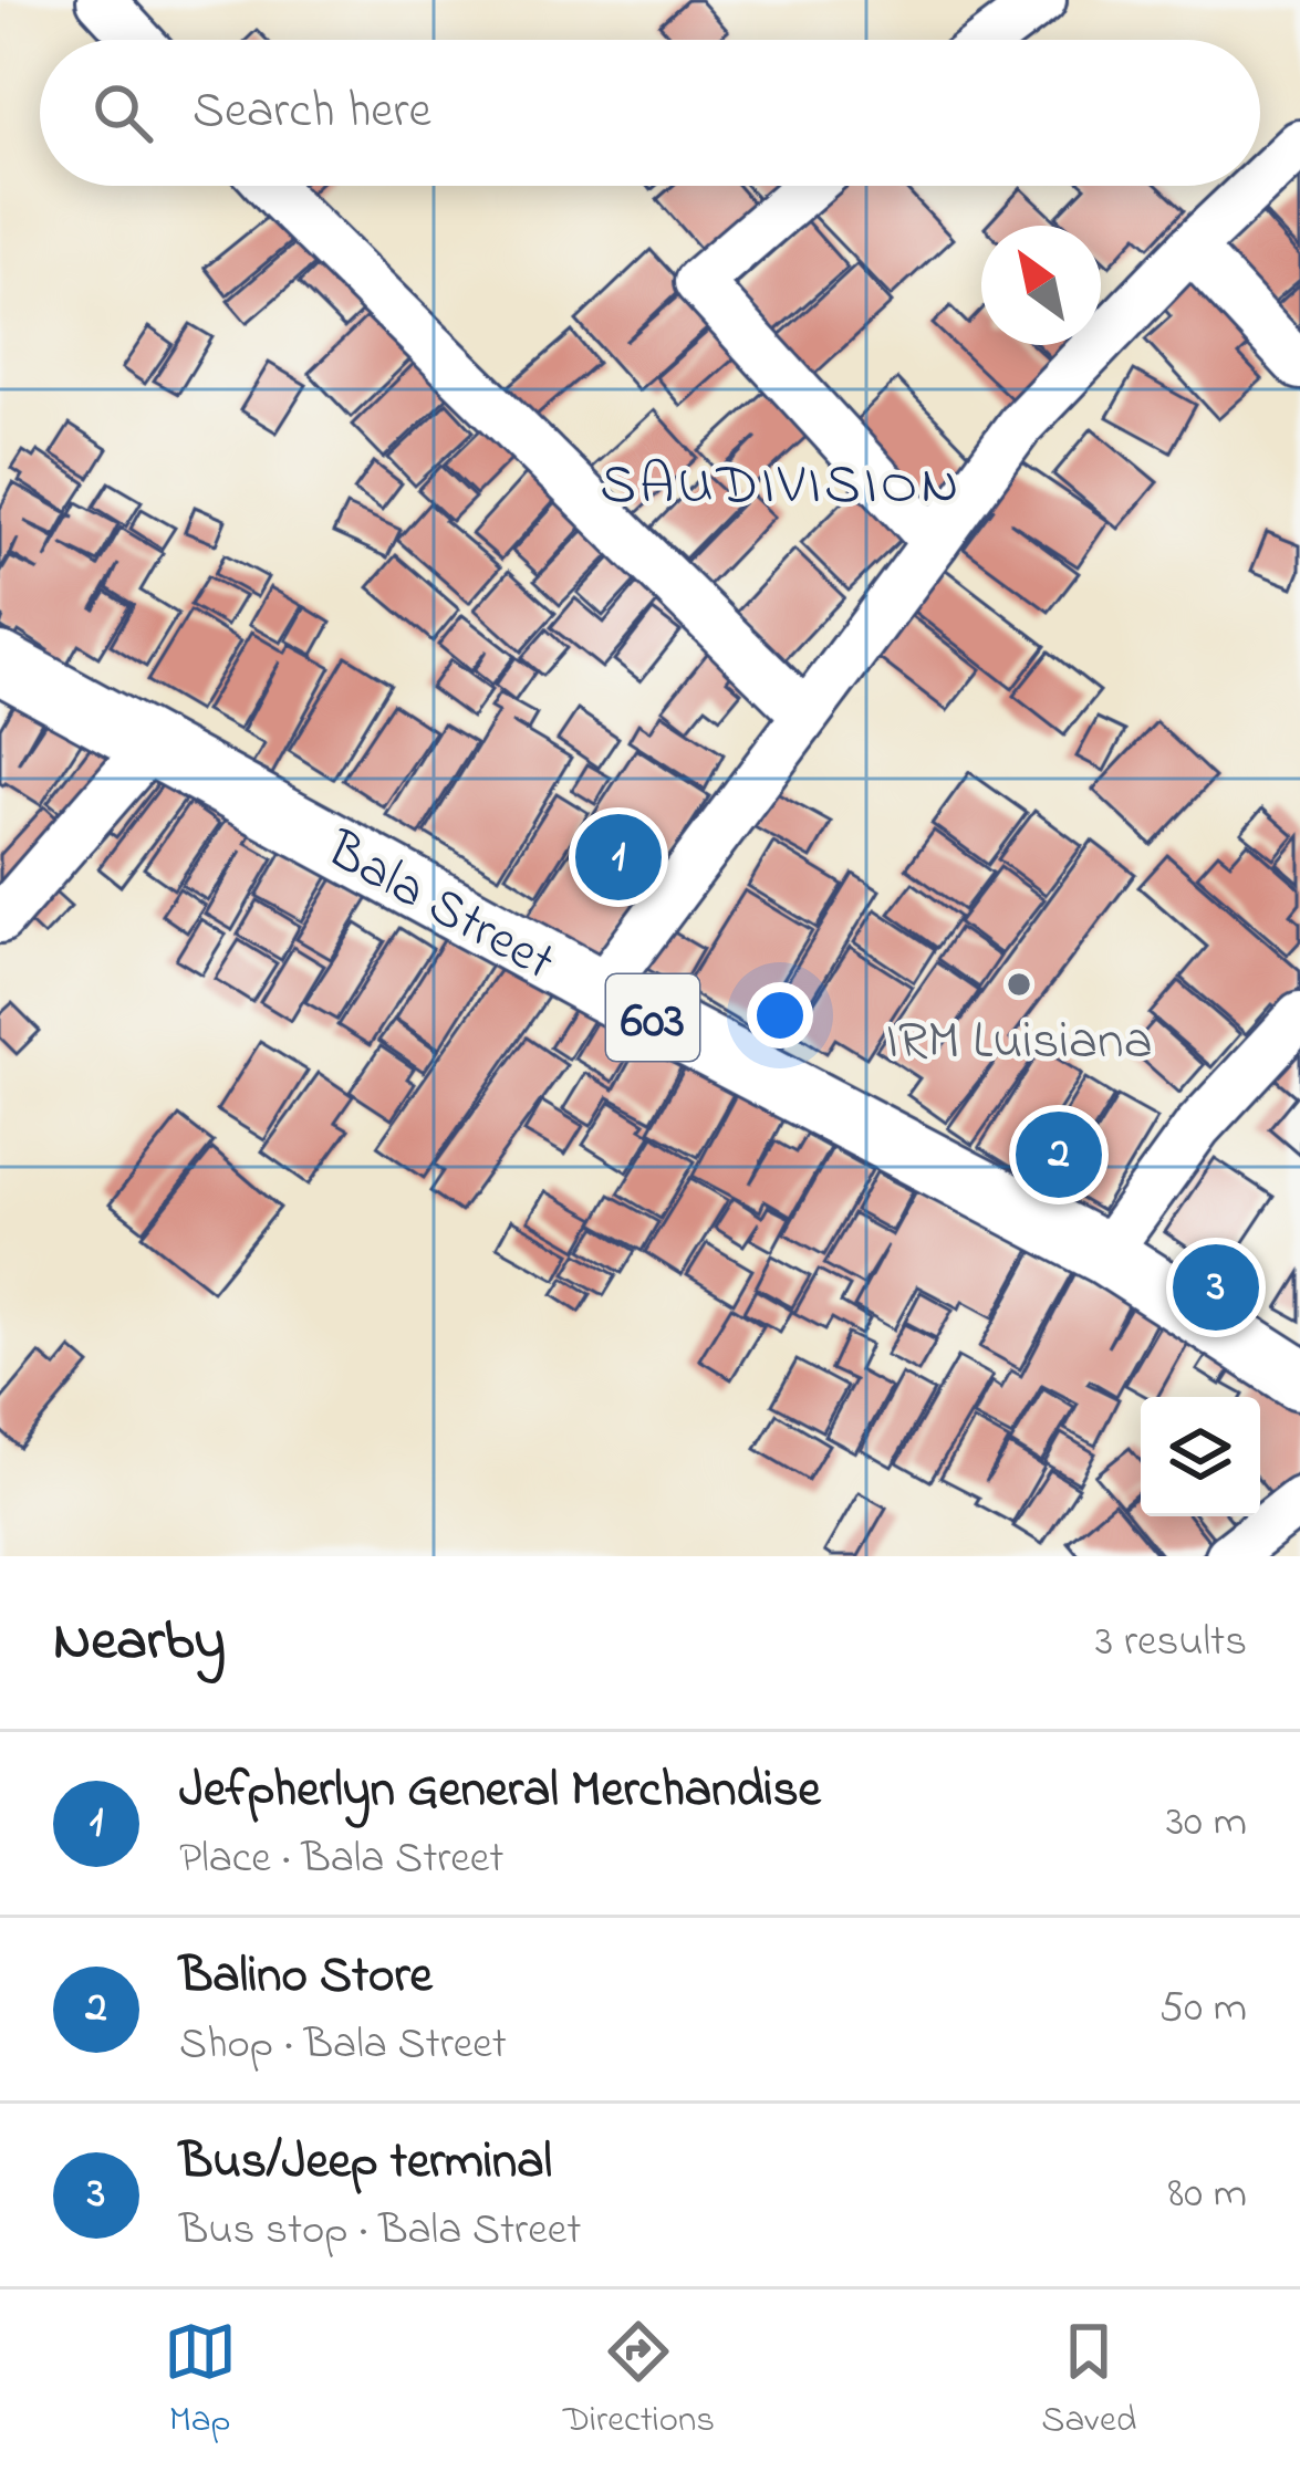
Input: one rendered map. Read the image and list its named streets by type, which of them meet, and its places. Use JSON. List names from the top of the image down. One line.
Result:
{"streets":{"main road":["Bala Street","603"]},"districts":["SAUDIVISION"],"places":["IRM Luisiana"],"north":"top left","page":{"search":"Search here","pins":["1","2","3"],"heading":["Nearby","3 results"],"list":[{"mark":"1","name":"Jefpherlyn General Merchandise","note":"Place · Bala Street","value":"30 m"},{"mark":"2","name":"Balino Store","note":"Shop · Bala Street","value":"50 m"},{"mark":"3","name":"Bus/Jeep terminal","note":"Bus stop · Bala Street","value":"80 m"}],"nav":["Map","Directions","Saved"]}}
